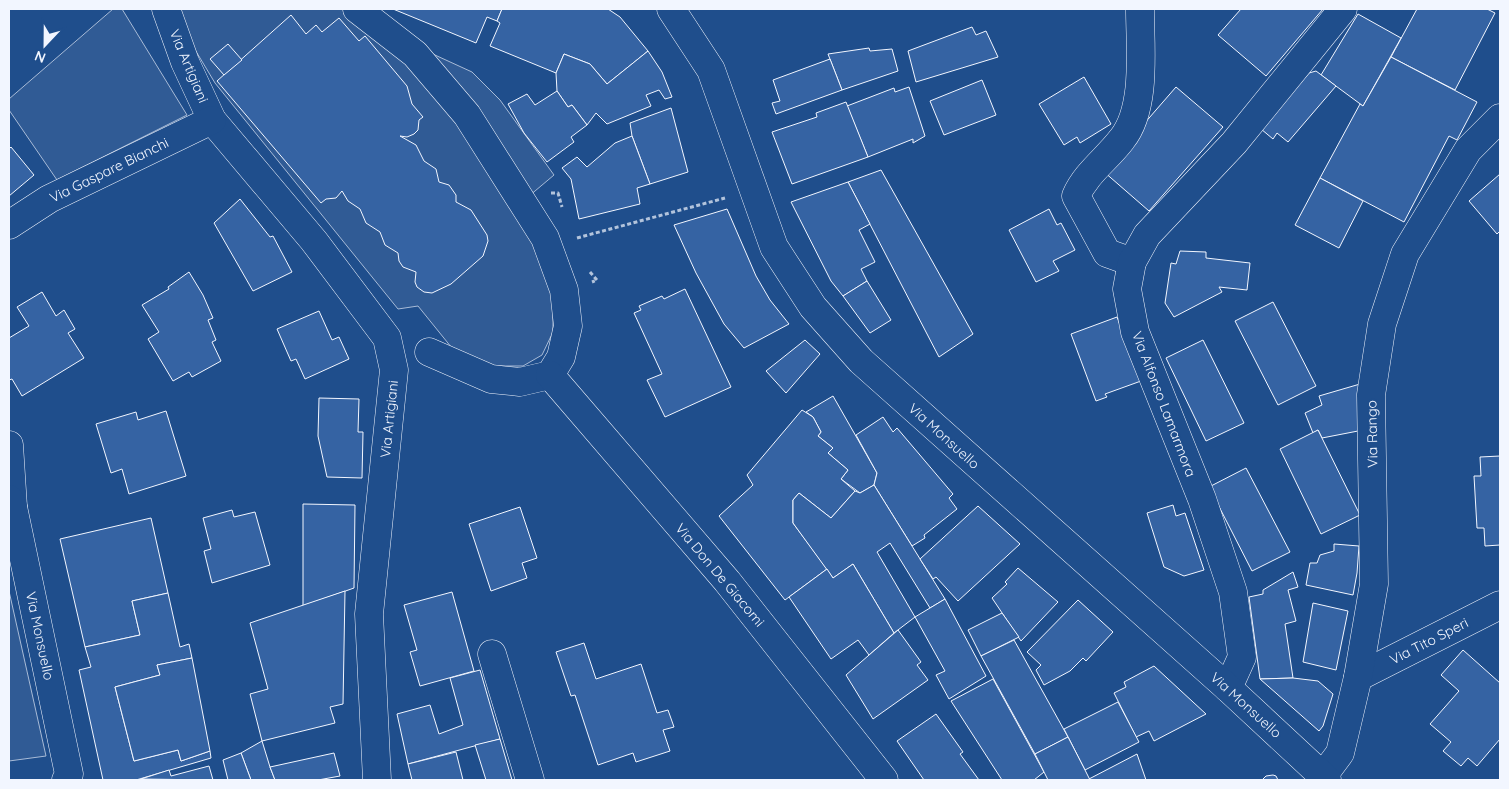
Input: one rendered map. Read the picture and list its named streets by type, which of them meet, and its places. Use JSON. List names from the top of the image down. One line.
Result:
{"streets":{"street":["Via Artigiani","Via Gaspare Bianchi","Via Alfonso Lamarmora","Via Rango","Via Monsuello","Via Don De Giacomi","Via Tito Speri"]},"crossings":[["Via Artigiani","Via Gaspare Bianchi"],["Via Alfonso Lamarmora","Via Monsuello"],["Via Rango","Via Monsuello"],["Via Rango","Via Tito Speri"]],"north":"bottom"}
